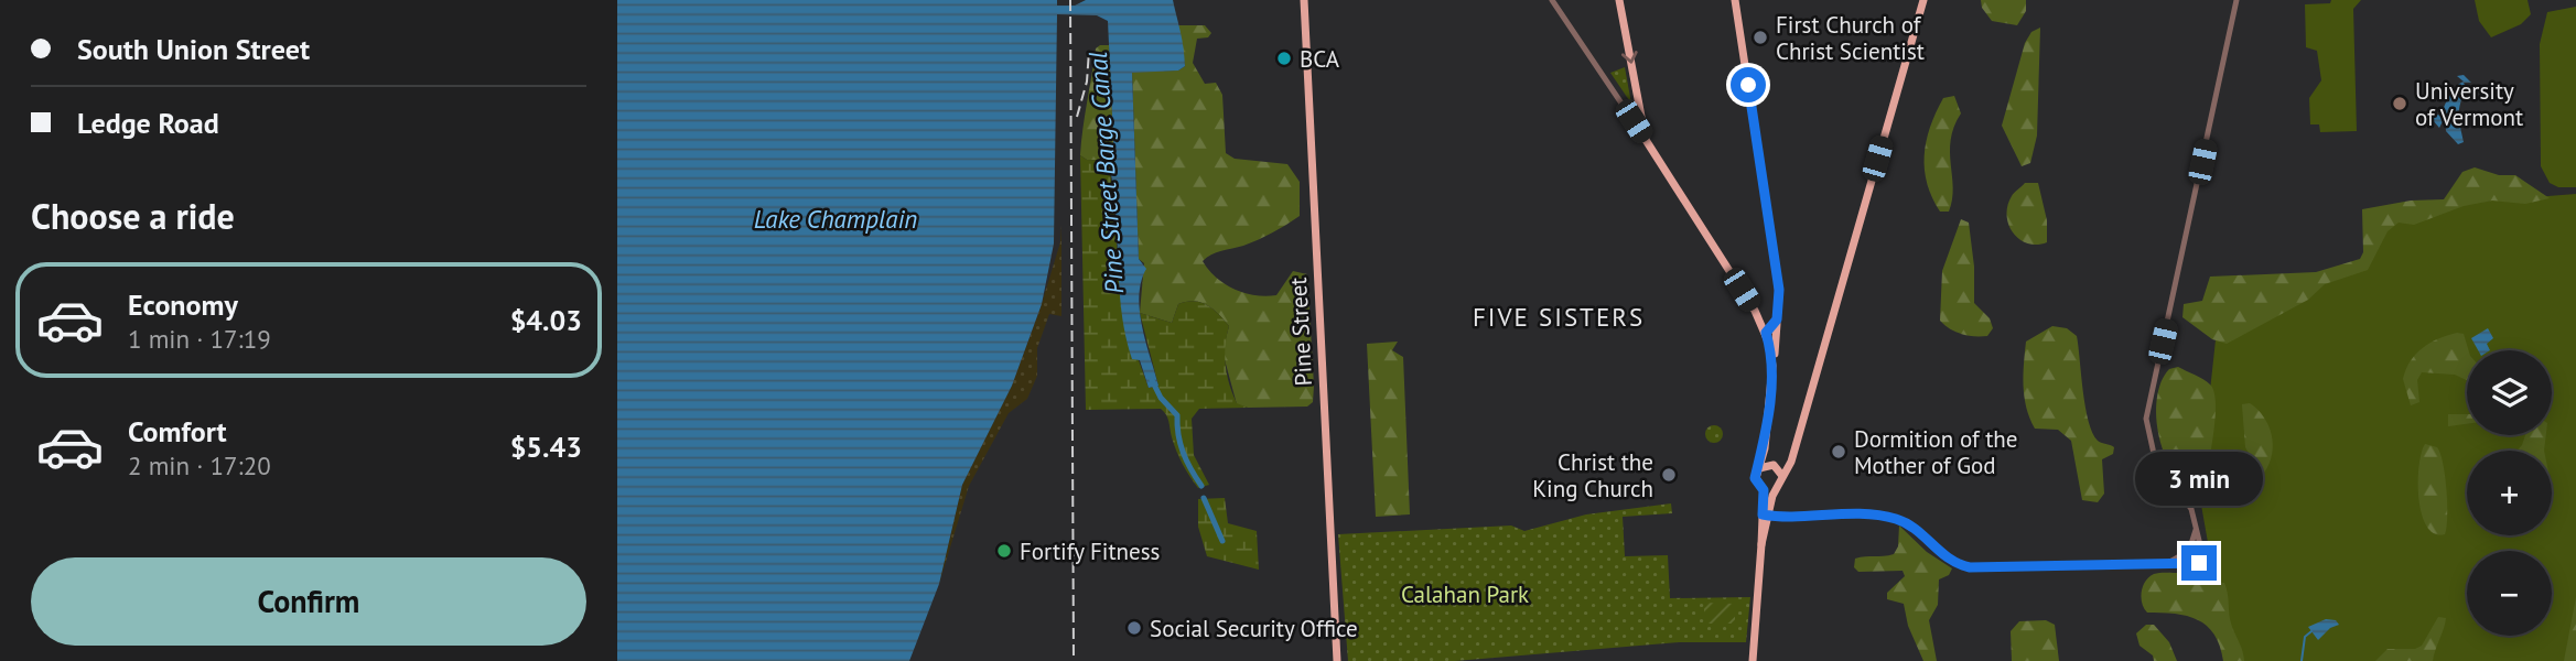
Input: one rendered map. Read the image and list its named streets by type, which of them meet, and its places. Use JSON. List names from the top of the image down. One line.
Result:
{"streets":{"main road":["Pine Street"]},"districts":["FIVE SISTERS"],"water":["Pine Street Barge Canal","Lake Champlain"],"parks":["Calahan Park"],"places":["First Church of Christ Scientist","BCA","University of Vermont","Dormition of the Mother of God","Christ the King Church","Fortify Fitness","Social Security Office"],"page":{"banner":["South Union Street","Ledge Road"],"heading":"Choose a ride","list":[{"name":"Economy","note":"1 min · 17:19","value":"$4.03"},{"name":"Comfort","note":"2 min · 17:20","value":"$5.43"}],"map_buttons":["+","−"],"bubble":"3 min","buttons":"Confirm"}}
